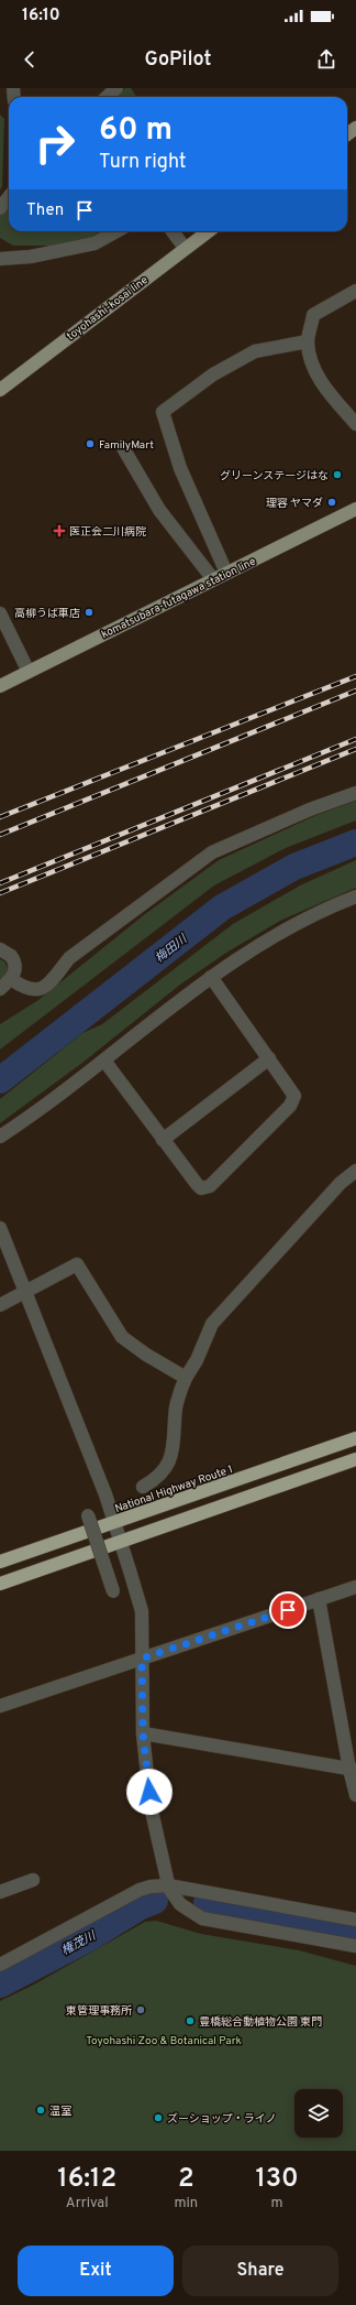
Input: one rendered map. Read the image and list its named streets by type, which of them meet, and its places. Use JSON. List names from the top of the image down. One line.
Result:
{"streets":{"highway":["National Highway Route 1"],"main road":["toyohashi-kosai line","komatsubara-futagawa station line"]},"water":["梅田川","権茂川"],"parks":["Toyohashi Zoo & Botanical Park"],"places":{"other":["FamilyMart","グリーンステージはな","理容 ヤマダ","高柳うば車店","東管理事務所","豊橋総合動植物公園 東門","温室","ズーショップ・ライノ"],"health":["医正会二川病院"]},"page":{"status":"16:10","header":"GoPilot","turn":["60 m","Turn right"],"then":"Then","eta":["16:12","Arrival","2","min","130","m"],"buttons":["Exit","Share"]}}
